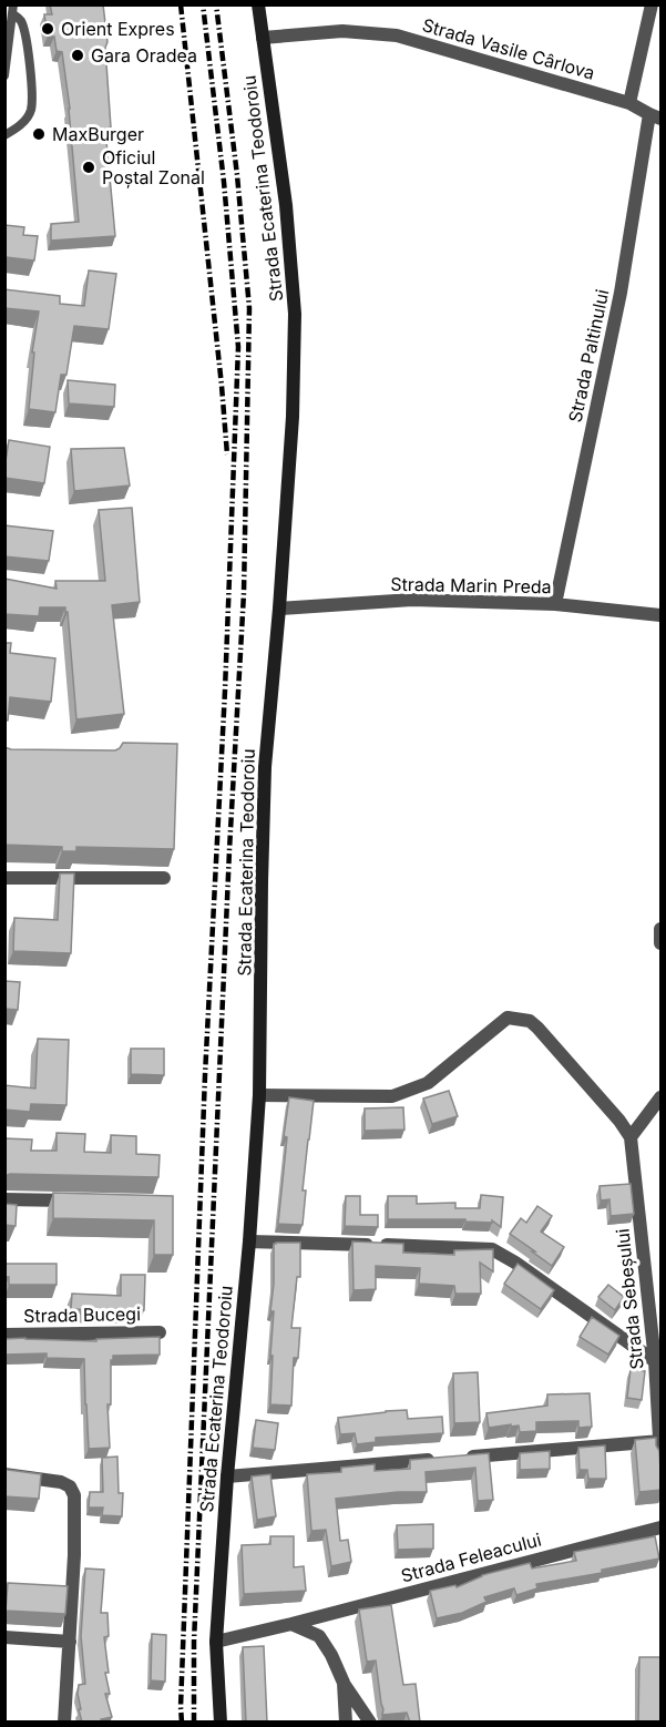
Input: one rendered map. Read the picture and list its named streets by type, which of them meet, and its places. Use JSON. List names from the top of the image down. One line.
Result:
{"streets":{"main road":["Strada Ecaterina Teodoroiu"],"street":["Strada Vasile Cârlova","Strada Paltinului","Strada Marin Preda","Strada Sebeșului","Strada Bucegi","Strada Feleacului"]},"crossings":[["Strada Vasile Cârlova","Strada Ecaterina Teodoroiu"],["Strada Vasile Cârlova","Strada Paltinului"],["Strada Ecaterina Teodoroiu","Strada Marin Preda"],["Strada Ecaterina Teodoroiu","Strada Feleacului"],["Strada Paltinului","Strada Marin Preda"]],"places":["Orient Expres","Gara Oradea","MaxBurger","Oficiul Poștal Zonal"]}
